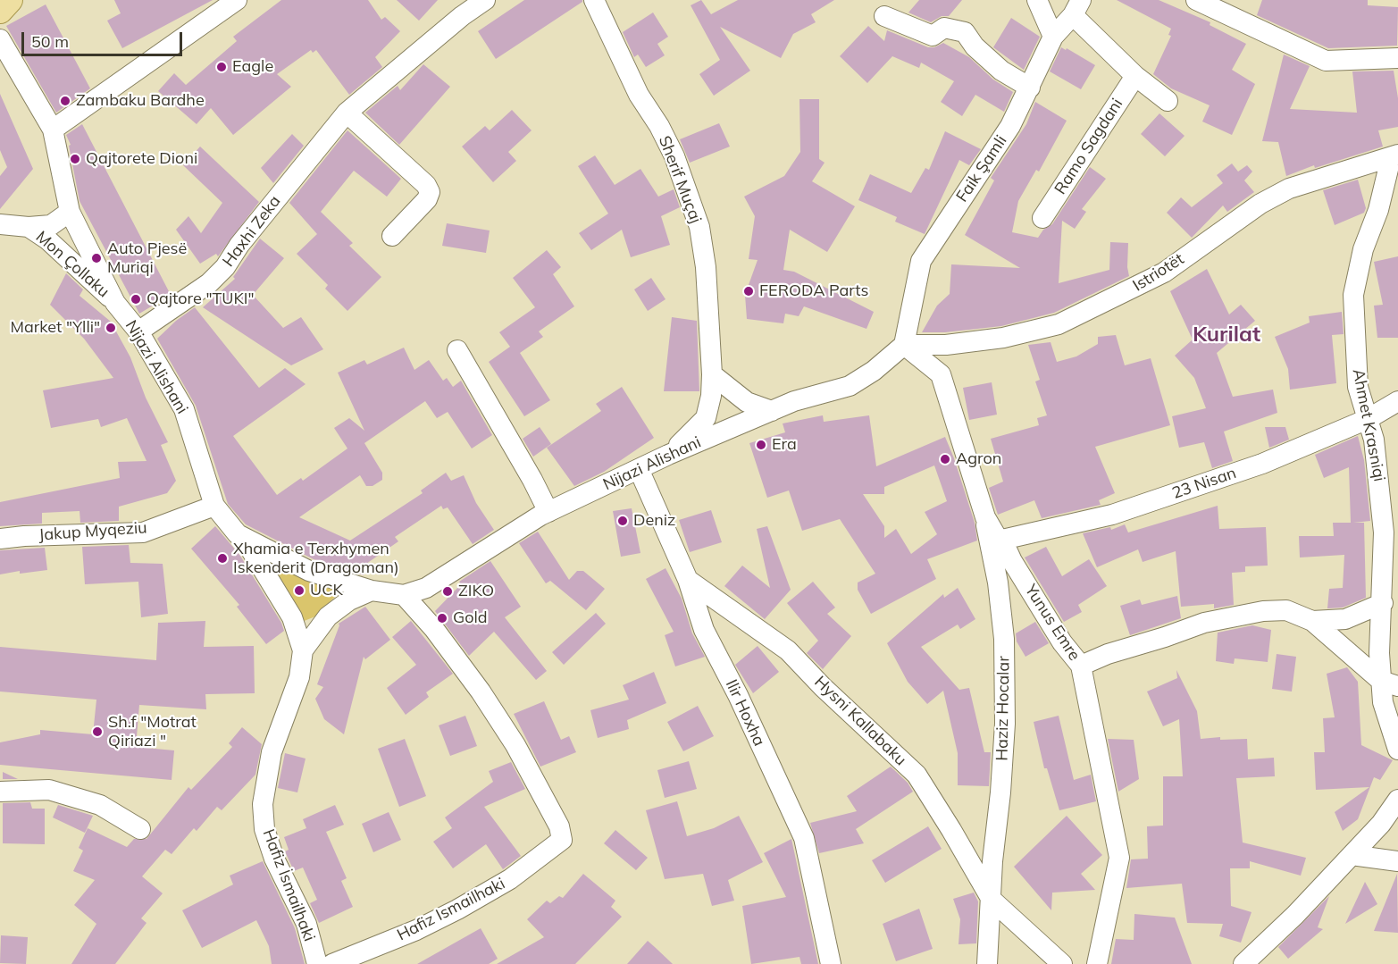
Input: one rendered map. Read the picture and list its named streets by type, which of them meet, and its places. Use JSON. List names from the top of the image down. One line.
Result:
{"streets":{"street":["Ramo Sagdani","Faik Şamli","Sherif Muçaj","Haxhi Zeka","Mon Çollaku","Istriotët","Nijazi Alishani","Ahmet Krasniqi","23 Nisan","Jakup Myqeziu","Yunus Emre","Haziz Hocalar","Ilir Hoxha","Hysni Kallabaku","Hafiz İsmai̇lhaki","Hafiz Ismailhaki"]},"crossings":[["Faik Şamli","Istriotët"],["Faik Şamli","Nijazi Alishani"],["Faik Şamli","Yunus Emre"],["Sherif Muçaj","Nijazi Alishani"],["Haxhi Zeka","Nijazi Alishani"],["Mon Çollaku","Nijazi Alishani"],["Istriotët","Nijazi Alishani"],["Istriotët","Ahmet Krasniqi"],["Istriotët","Yunus Emre"],["Nijazi Alishani","Jakup Myqeziu"],["Nijazi Alishani","Yunus Emre"],["Nijazi Alishani","Ilir Hoxha"],["Nijazi Alishani","Hafiz İsmai̇lhaki"],["Nijazi Alishani","Hafiz Ismailhaki"],["Ahmet Krasniqi","23 Nisan"],["23 Nisan","Yunus Emre"],["Yunus Emre","Haziz Hocalar"],["Haziz Hocalar","Hysni Kallabaku"],["Ilir Hoxha","Hysni Kallabaku"]],"districts":["Kurilat"],"places":["Eagle","Zambaku Bardhe","Qajtorete Dioni","Auto Pjesë Muriqi","FERODA Parts","Qajtore \"TUKI\"","Market \"Ylli\"","Era","Agron","Deniz","Xhamia e Terxhymen Iskenderit (Dragoman)","UCK","ZIKO","Gold","Sh.f \"Motrat Qiriazi \""],"scale_bar":"50 m"}
